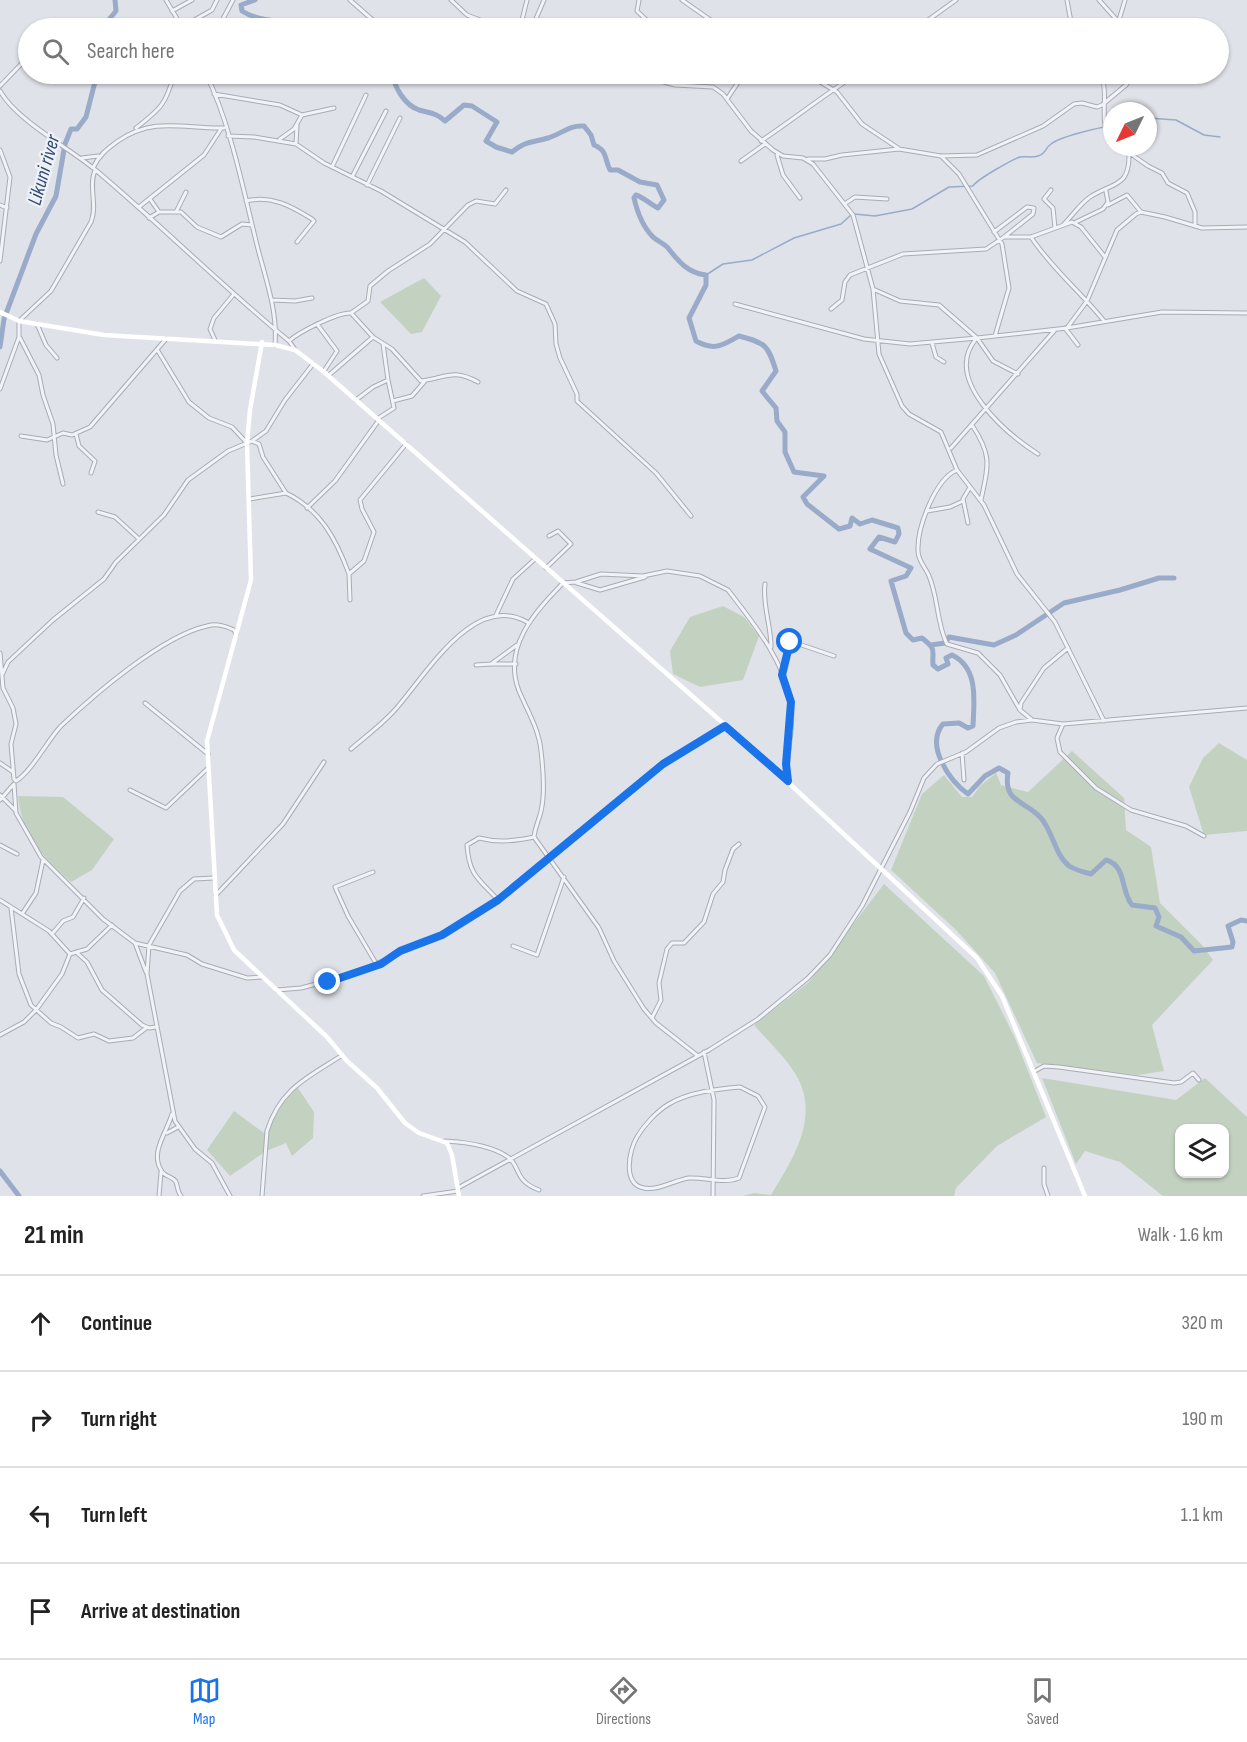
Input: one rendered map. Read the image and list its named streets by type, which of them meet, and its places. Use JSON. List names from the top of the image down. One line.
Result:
{"water":["Likuni river"],"north":"bottom left","page":{"search":"Search here","heading":["21 min","Walk · 1.6 km"],"list":[["Continue","320 m"],["Turn right","190 m"],["Turn left","1.1 km"],"Arrive at destination"],"nav":["Map","Directions","Saved"]}}
